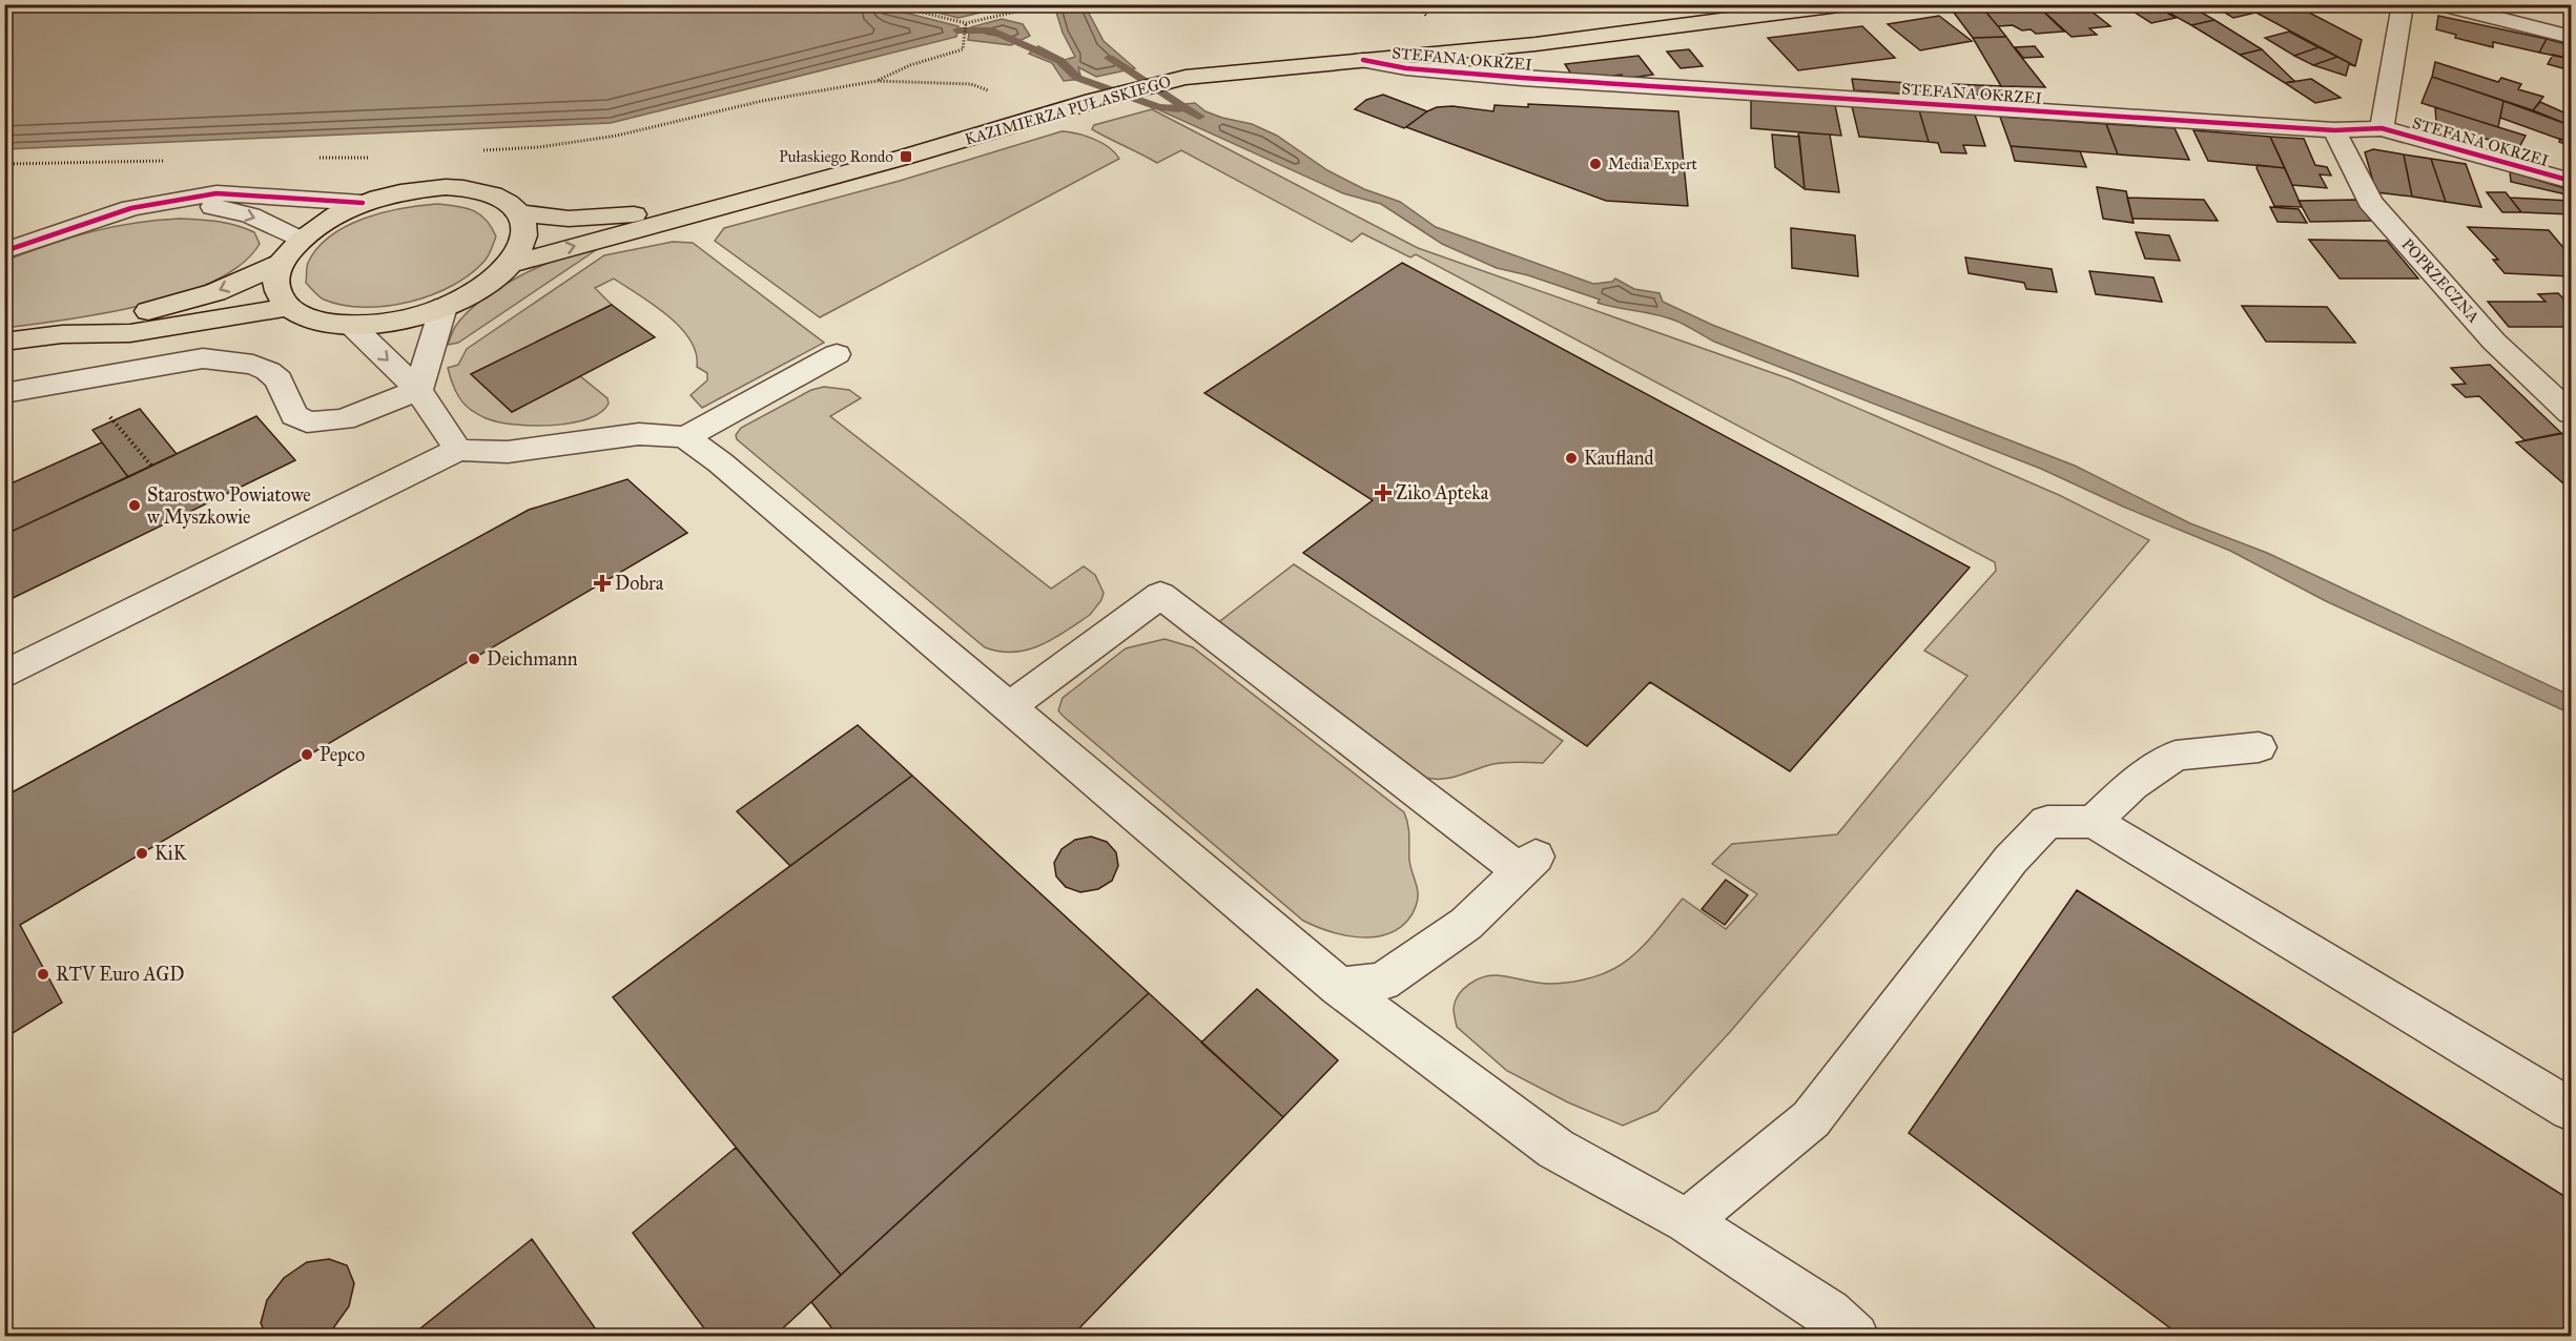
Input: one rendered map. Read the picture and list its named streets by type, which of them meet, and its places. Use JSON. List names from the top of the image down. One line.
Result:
{"streets":{"main road":["KAZIMIERZA PUŁASKIEGO"],"street":["STEFANA OKRZEI","POPRZECZNA"]},"crossings":[["STEFANA OKRZEI","KAZIMIERZA PUŁASKIEGO"],["STEFANA OKRZEI","POPRZECZNA"]],"places":{"transit":["Pułaskiego Rondo"],"other":["Media Expert","Kaufland","Starostwo Powiatowe w Myszkowie","Deichmann","Pepco","KiK","RTV Euro AGD"],"health":["Ziko Apteka","Dobra"]}}
